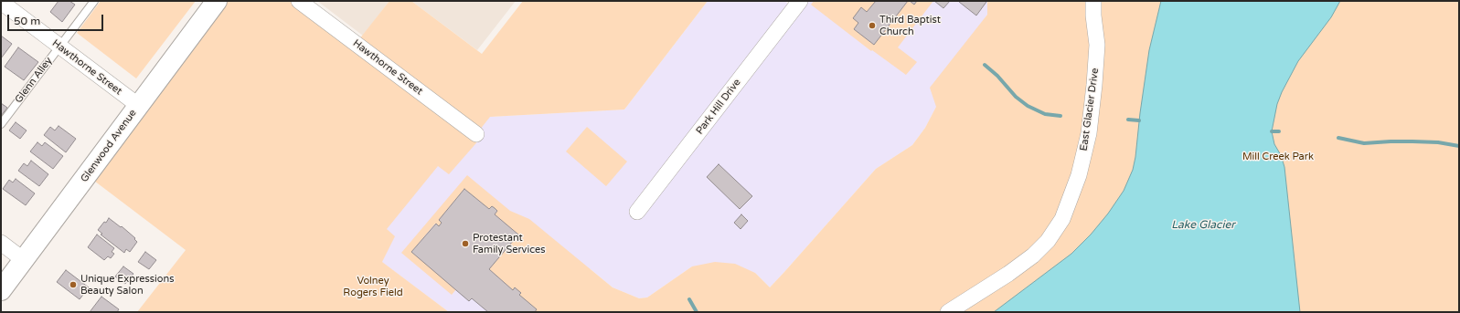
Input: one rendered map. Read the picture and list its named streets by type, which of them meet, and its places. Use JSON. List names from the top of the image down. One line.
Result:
{"streets":{"main road":["Glenwood Avenue"],"street":["Hawthorne Street","Park Hill Drive","East Glacier Drive"],"lane":["Glenn Alley"]},"crossings":[["Hawthorne Street","Glenn Alley"],["Hawthorne Street","Glenwood Avenue"]],"water":["Lake Glacier"],"parks":["Mill Creek Park","Volney Rogers Field"],"places":["Third Baptist Church","Protestant Family Services","Unique Expressions Beauty Salon"],"scale_bar":"50 m"}
